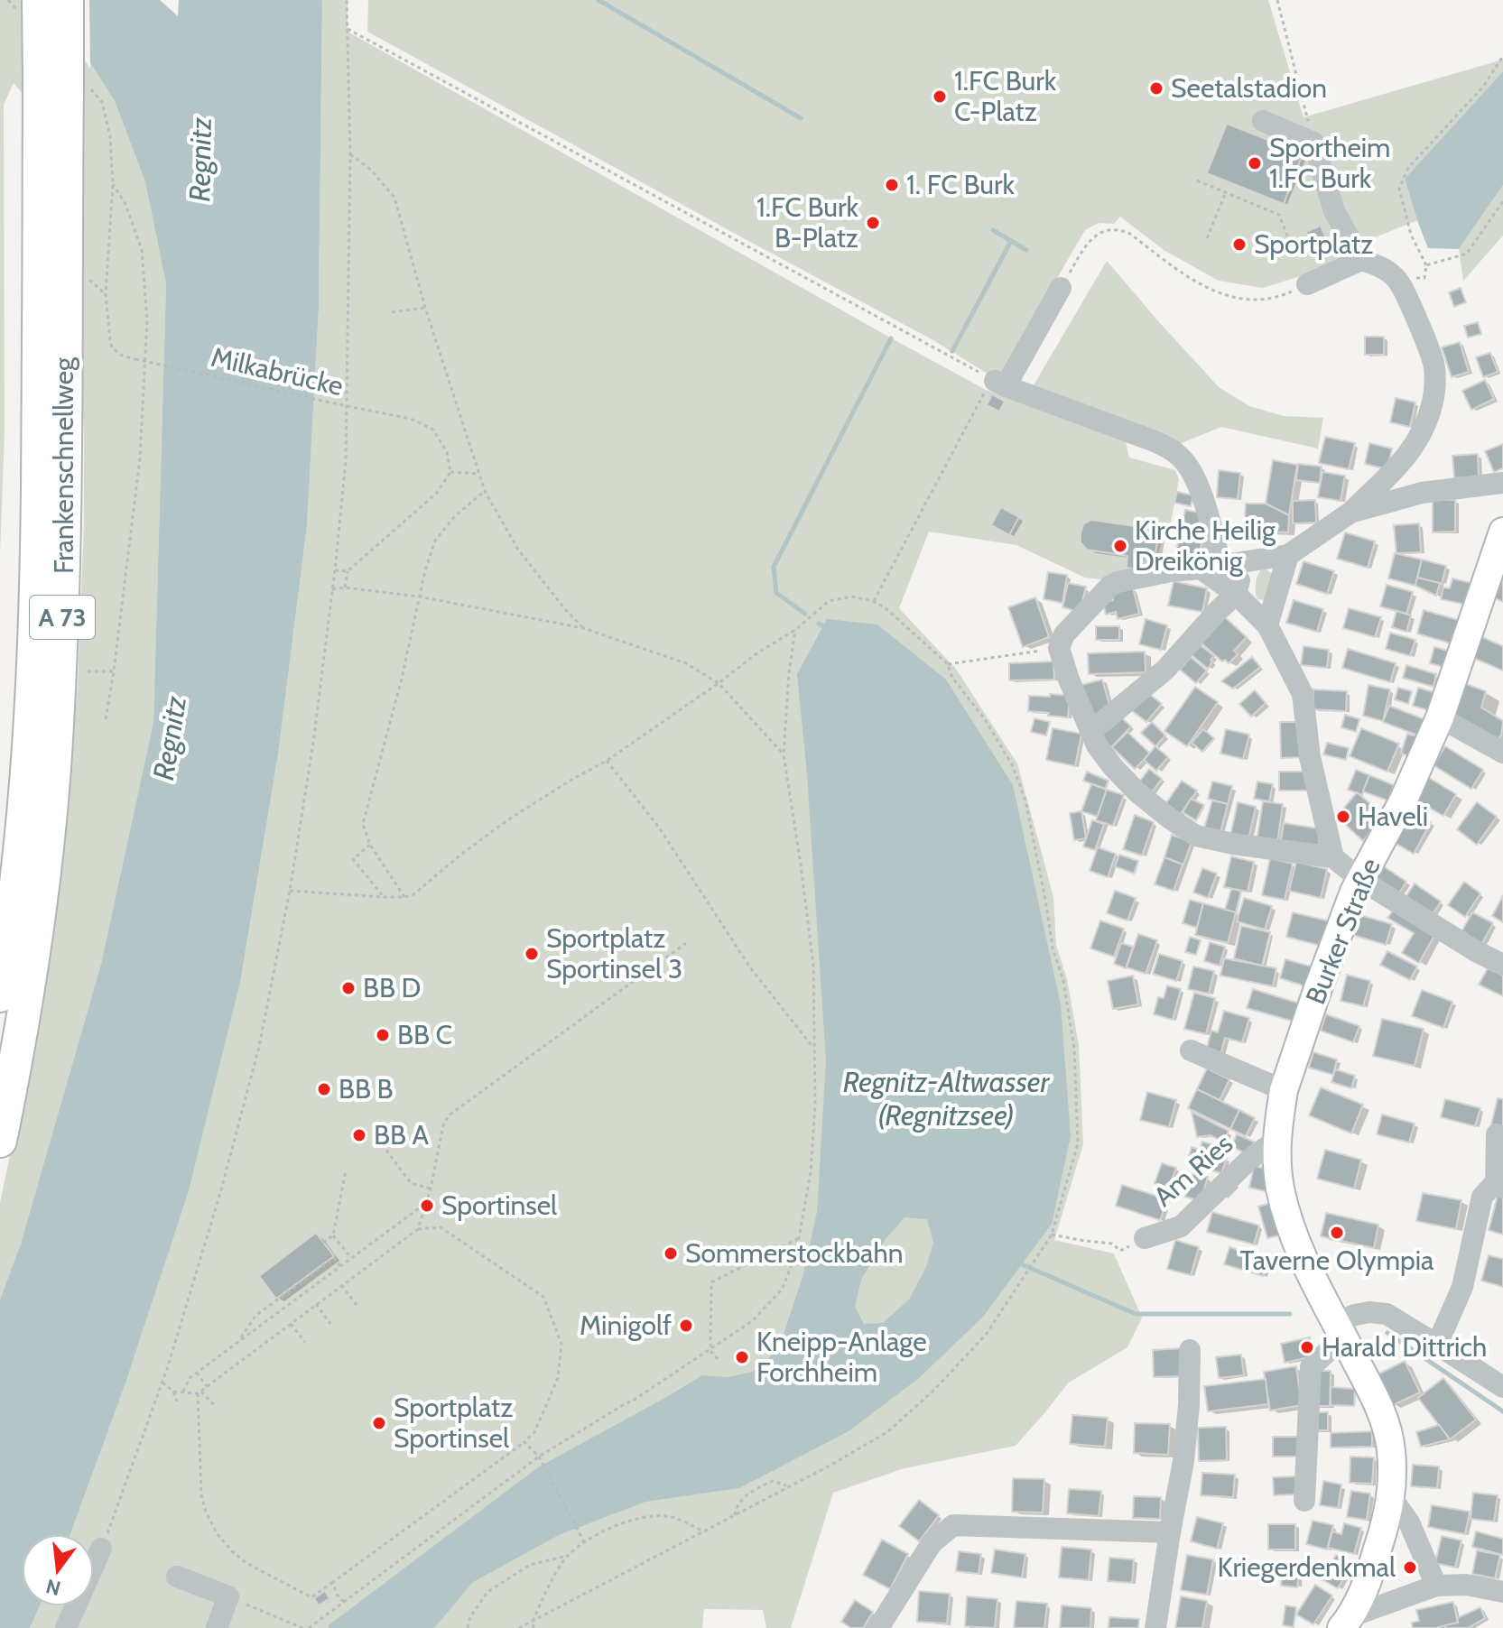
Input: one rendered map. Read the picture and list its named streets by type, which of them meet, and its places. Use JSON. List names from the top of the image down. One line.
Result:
{"streets":{"highway":["Frankenschnellweg","A 73"],"main road":["Burker Straße"],"street":["Am Ries"],"path":["Milkabrücke"]},"crossings":[["Frankenschnellweg","A 73"],["Burker Straße","Am Ries"]],"water":["Regnitz","Regnitz-Altwasser (Regnitzsee)"],"places":["Seetalstadion","1.FC Burk C-Platz","Sportheim 1.FC Burk","1. FC Burk","1.FC Burk B-Platz","Sportplatz","Kirche Heilig Dreikönig","Haveli","Sportplatz Sportinsel 3","BB D","BB C","BB B","BB A","Sportinsel","Taverne Olympia","Sommerstockbahn","Minigolf","Harald Dittrich","Kneipp-Anlage Forchheim","Sportplatz Sportinsel","Kriegerdenkmal"],"north":"bottom"}
